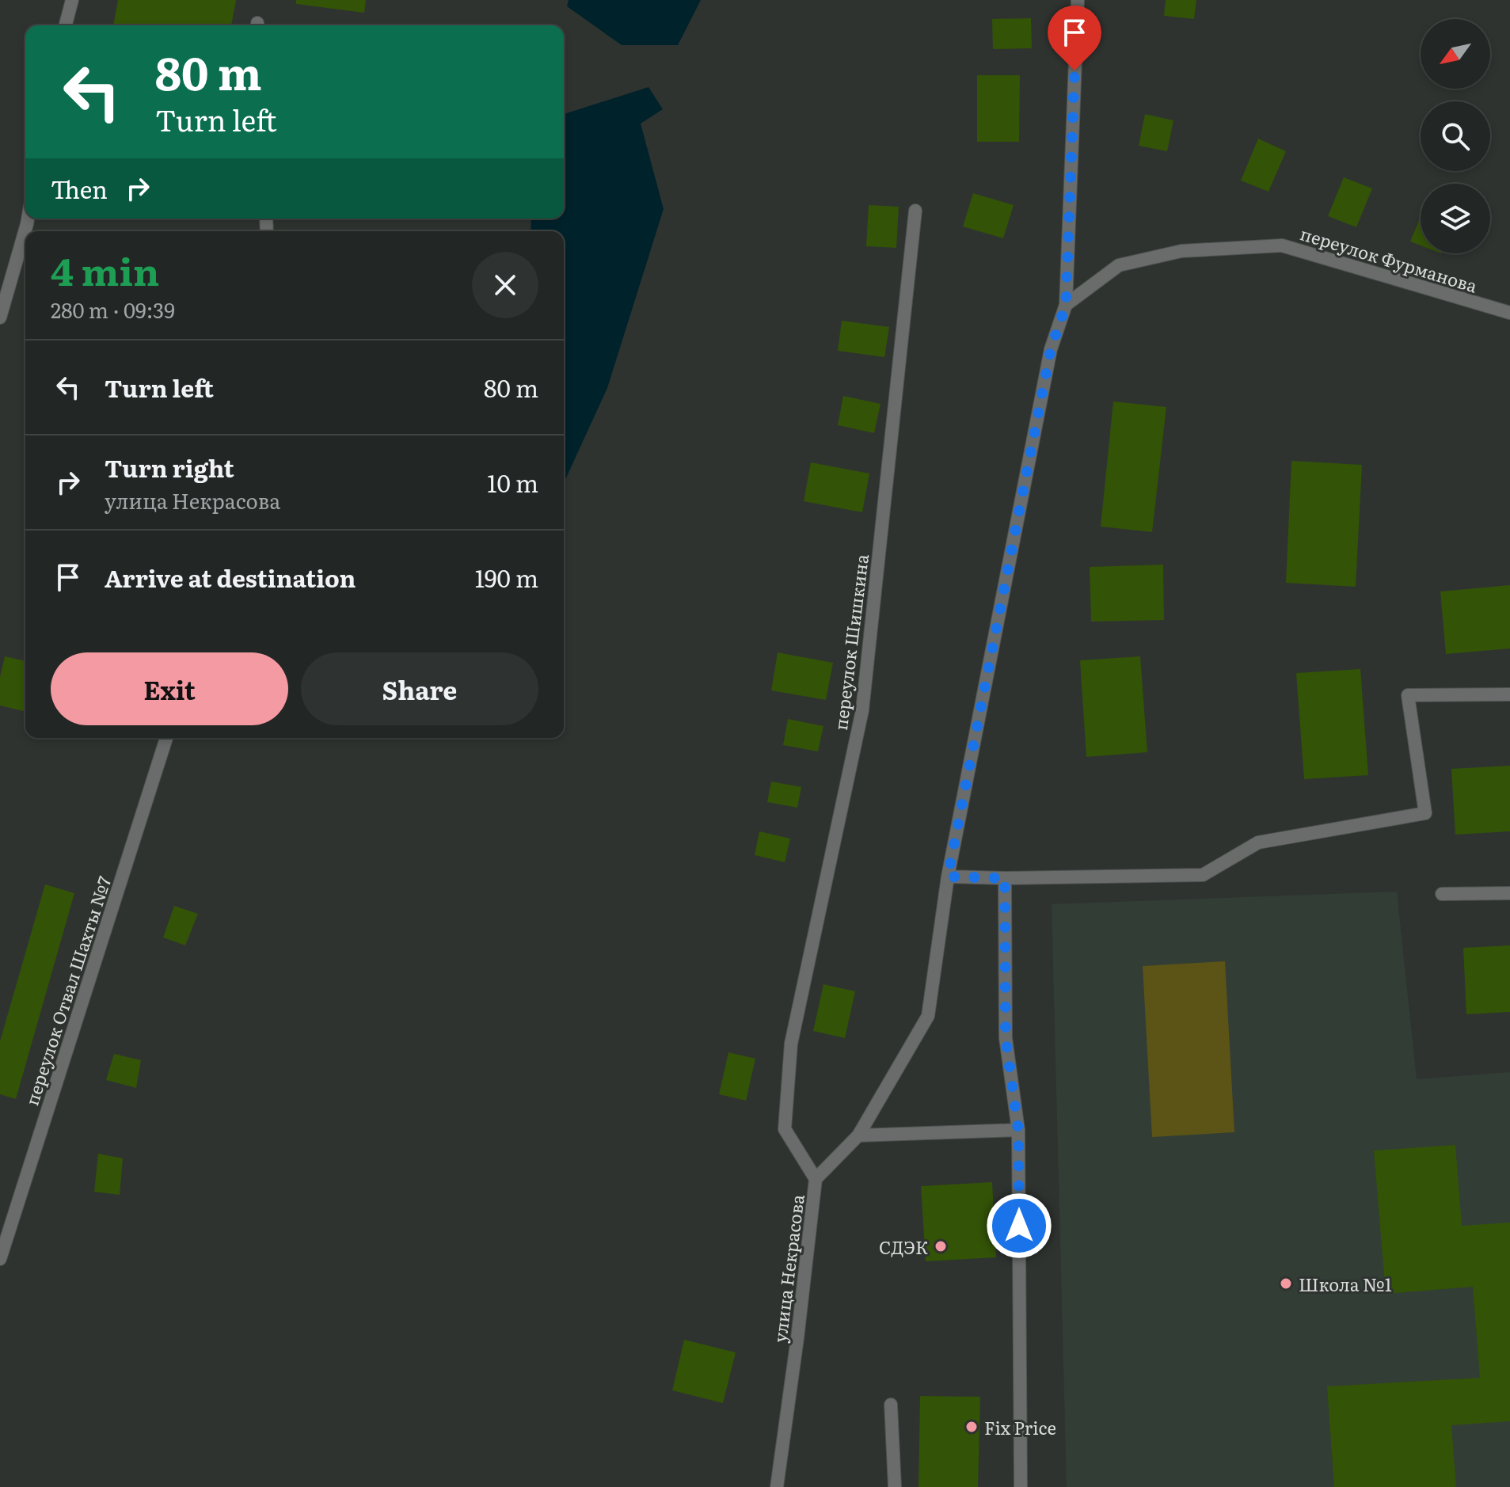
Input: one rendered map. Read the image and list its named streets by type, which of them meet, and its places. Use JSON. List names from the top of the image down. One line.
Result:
{"streets":{"street":["переулок Фурманова","переулок Шишкина","переулок Отвал Шахты №7","улица Некрасова"]},"crossings":[["переулок Фурманова","улица Некрасова"],["переулок Шишкина","улица Некрасова"]],"places":["СДЭК","Школа №1","Fix Price"],"north":"bottom left","page":{"turn":["80 m","Turn left"],"then":"Then","heading":["4 min","280 m · 09:39"],"list":[{"name":"Turn left","value":"80 m"},{"name":"Turn right","note":"улица Некрасова","value":"10 m"},{"name":"Arrive at destination","value":"190 m"}],"buttons":["Exit","Share"]}}
